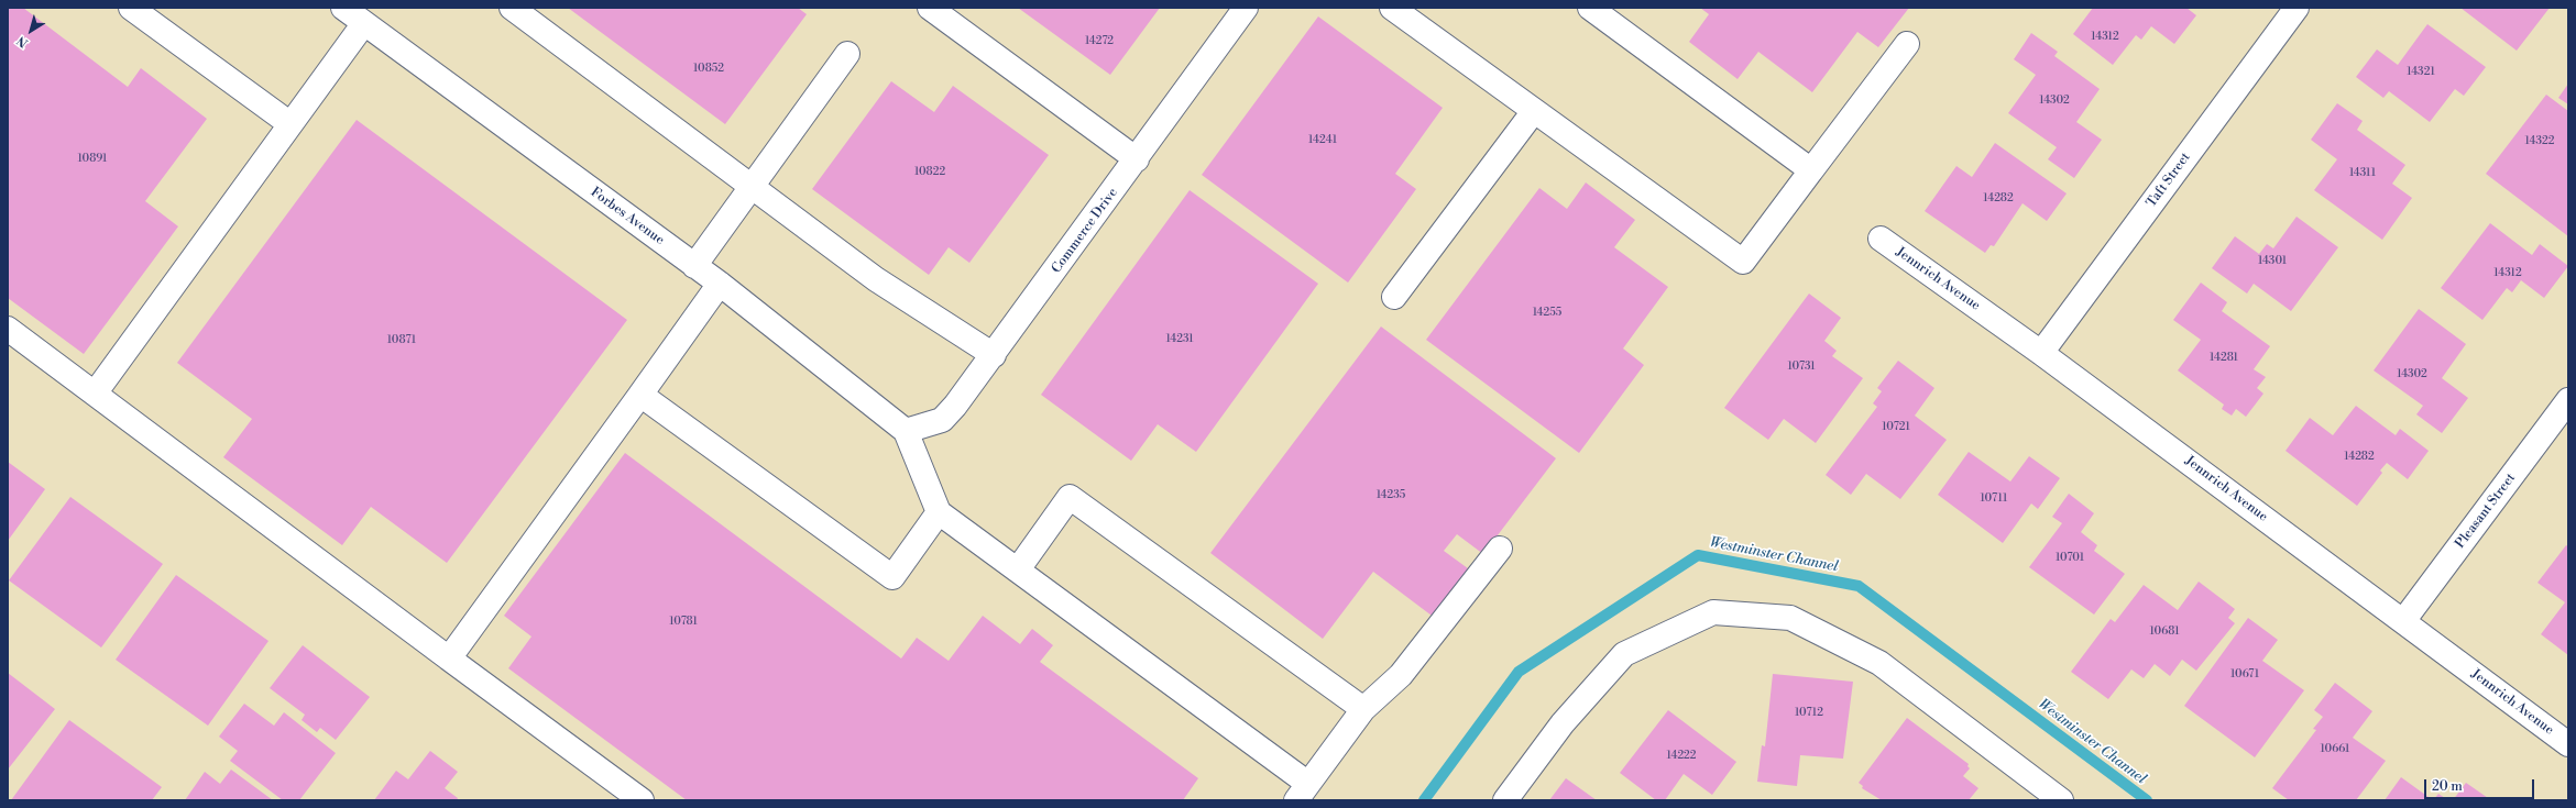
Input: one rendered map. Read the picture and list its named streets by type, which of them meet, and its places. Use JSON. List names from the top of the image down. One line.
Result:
{"streets":{"street":["Taft Street","Forbes Avenue","Commerce Drive","Jennrich Avenue","Pleasant Street"]},"crossings":[["Taft Street","Jennrich Avenue"],["Forbes Avenue","Commerce Drive"],["Jennrich Avenue","Pleasant Street"]],"water":["Westminster Channel"],"house_numbers":["14312","14272","10852","14321","14302","14241","14322","10891","10822","14311","14282","14301","14312","14255","14231","10871","14281","10731","14302","10721","14282","14235","10711","10701","10781","10681","10671","10712","10661","14222"],"scale_bar":"20 m","north":"bottom left"}
